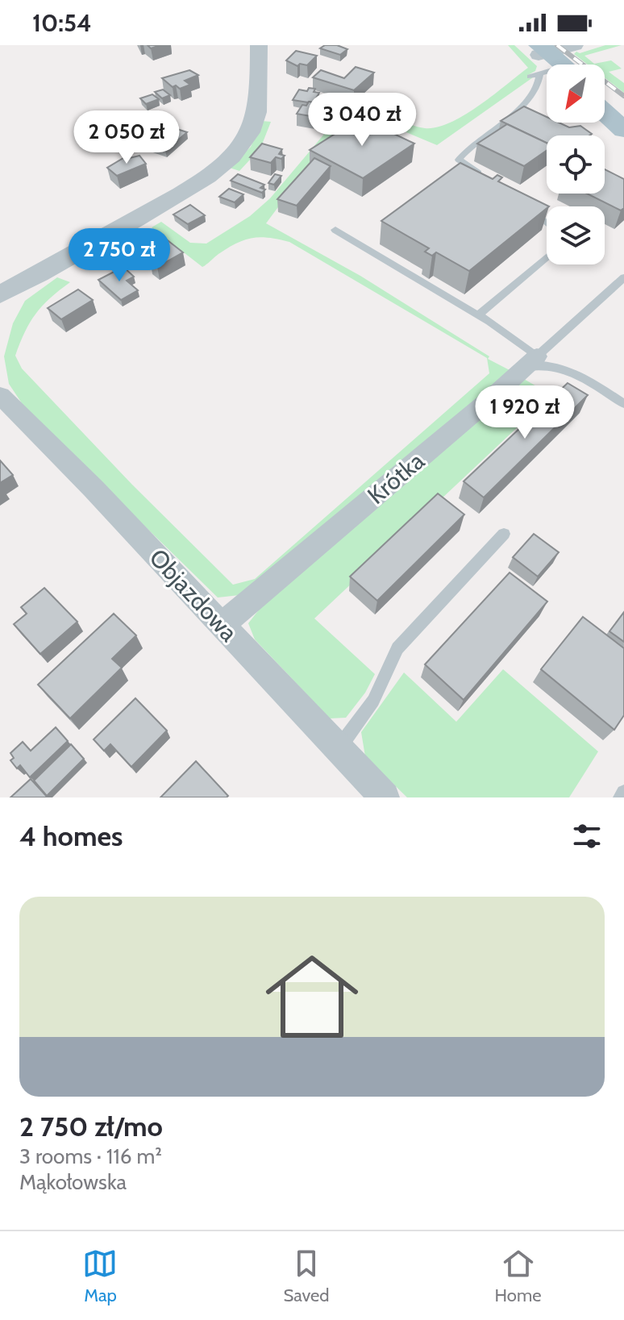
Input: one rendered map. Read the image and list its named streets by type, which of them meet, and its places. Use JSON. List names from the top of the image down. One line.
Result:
{"streets":{"street":["Krótka","Objazdowa"]},"crossings":[["Krótka","Objazdowa"]],"north":"bottom left","page":{"status":"10:54","price":["3 040 zł","2 050 zł","2 750 zł","1 920 zł"],"heading":"4 homes","list":[{"name":"2 750 zł/mo","note":"3 rooms · 116 m² · Mąkołowska"}],"tabs":["Map","Saved","Home"]}}
